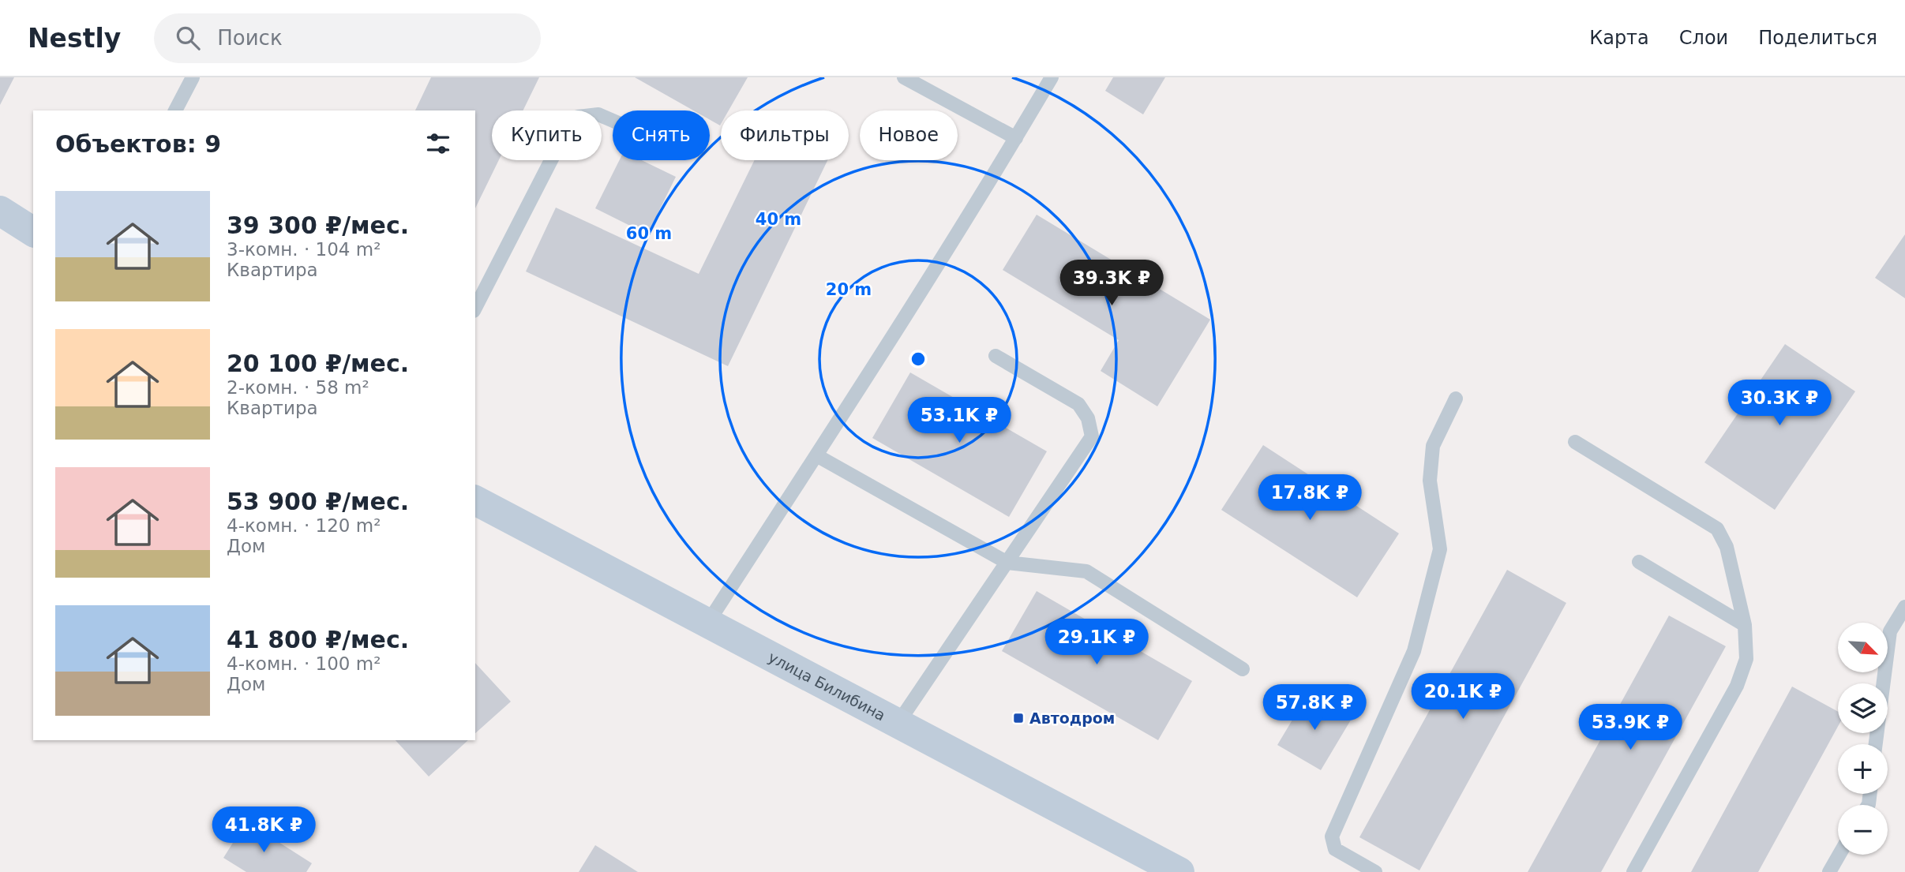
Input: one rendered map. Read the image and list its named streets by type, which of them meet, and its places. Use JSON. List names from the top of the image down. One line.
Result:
{"streets":{"main road":["улица Билибина"]},"places":{"transit":["Автодром"]},"north":"bottom right","page":{"header":"Nestly","search":"Поиск","nav":["Карта","Слои","Поделиться"],"chip":["Купить","Снять","Фильтры","Новое"],"heading":"Объектов: 9","list":[{"name":"39 300 ₽/мес.","note":"3-комн. · 104 m² · Квартира"},{"name":"20 100 ₽/мес.","note":"2-комн. · 58 m² · Квартира"},{"name":"53 900 ₽/мес.","note":"4-комн. · 120 m² · Дом"},{"name":"41 800 ₽/мес.","note":"4-комн. · 100 m² · Дом"}],"price":["39.3K ₽","30.3K ₽","53.1K ₽","17.8K ₽","29.1K ₽","20.1K ₽","57.8K ₽","53.9K ₽","41.8K ₽"],"map_buttons":["+","−"]},"rings":["40 m","60 m","20 m"]}
